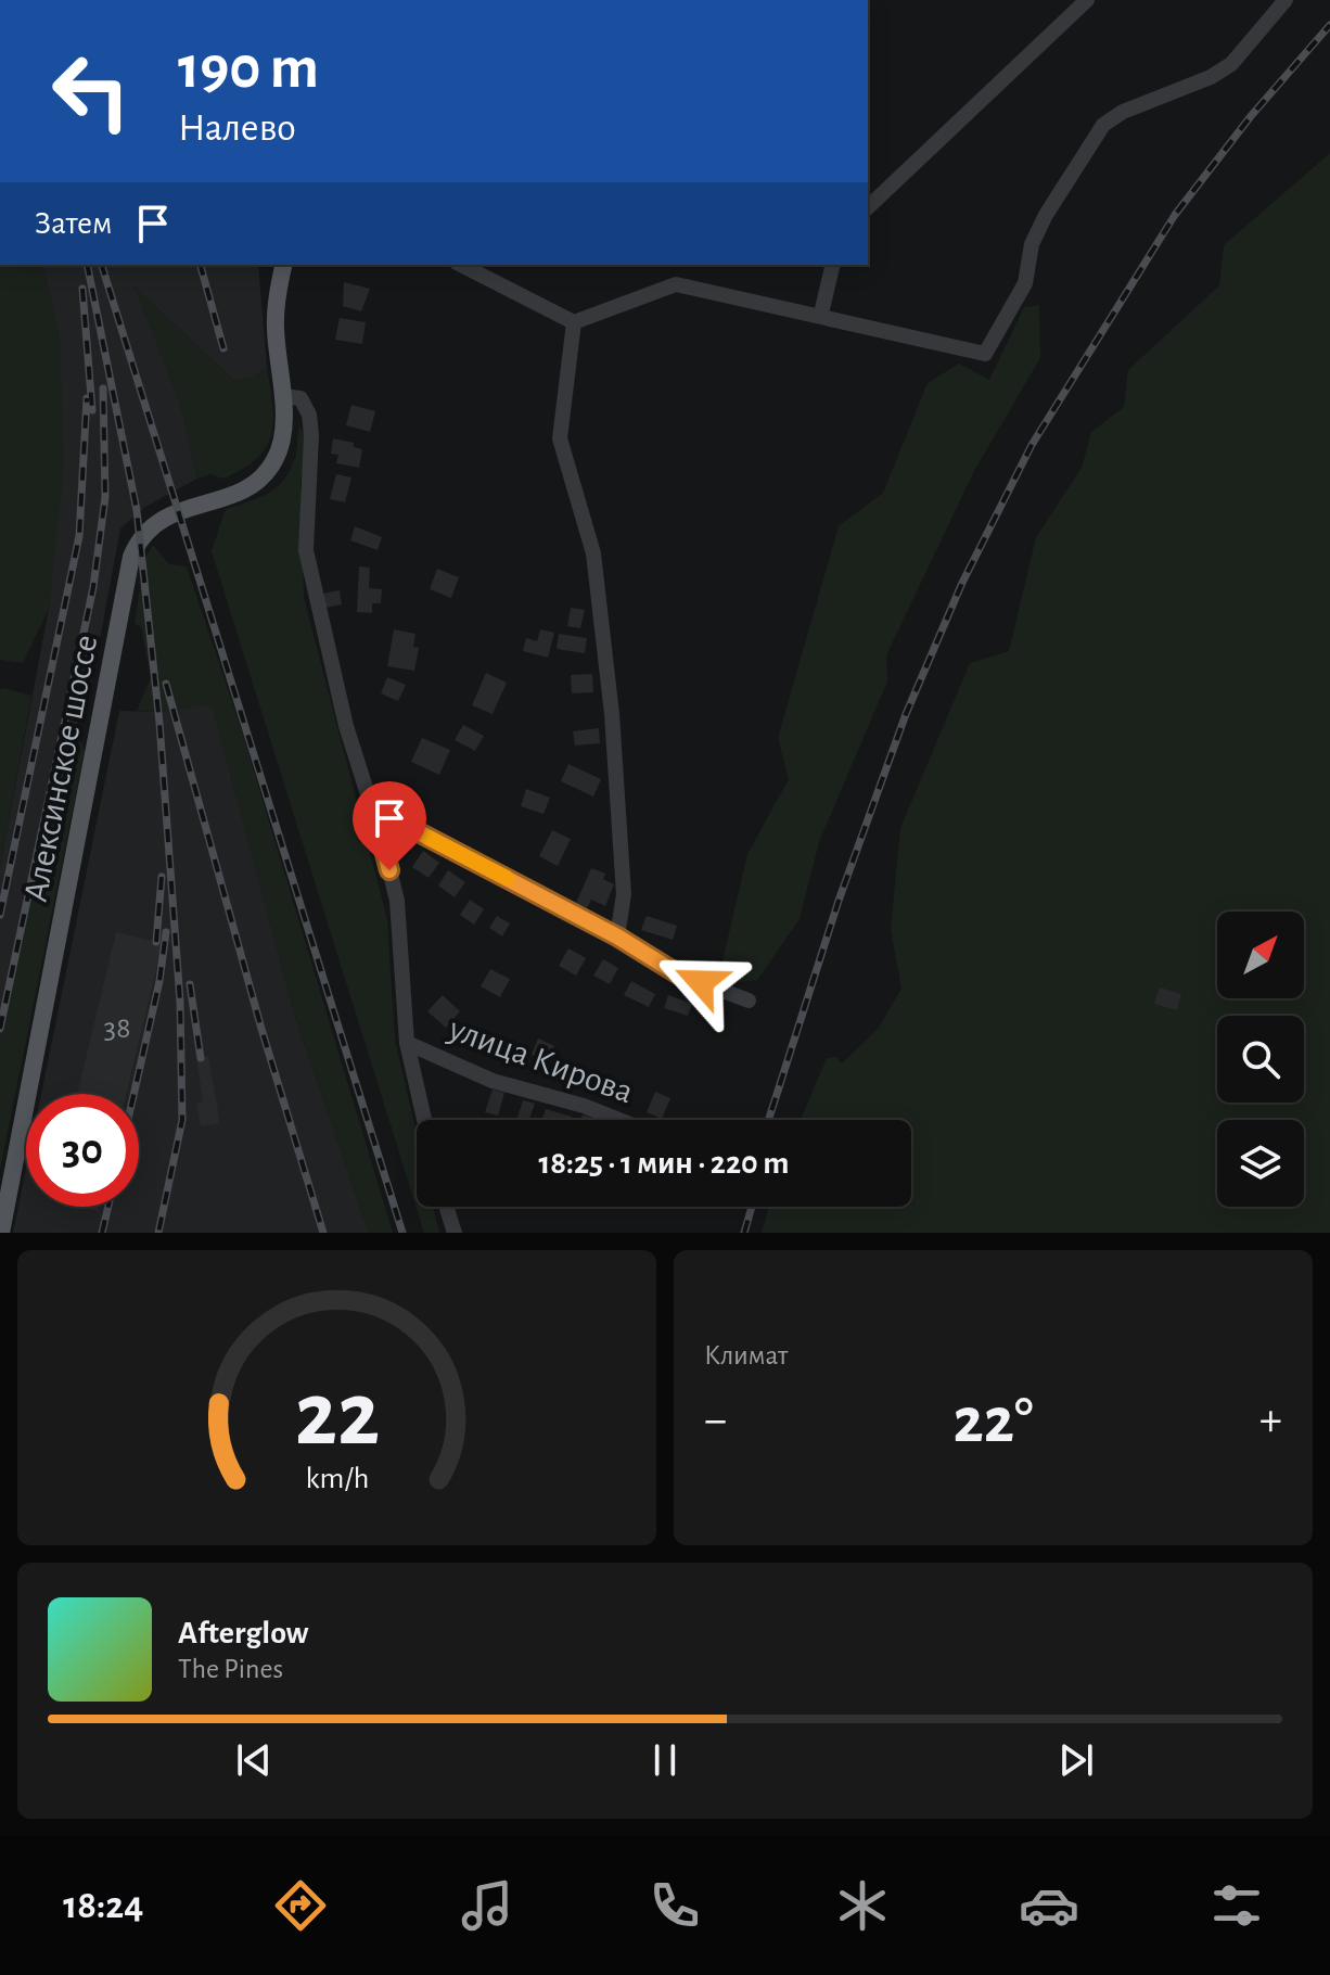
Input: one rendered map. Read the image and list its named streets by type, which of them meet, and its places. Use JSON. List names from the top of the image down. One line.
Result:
{"streets":{"main road":["Алексинское шоссе"],"street":["улица Кирова"]},"house_numbers":["38"],"north":"top right","page":{"turn":["190 m","Налево"],"then":"Затем","limit":"30","trip":"18:25 · 1 мин · 220 m","tile":"Климат","heat":["−","22°","+"],"song":["Afterglow","The Pines"],"tabs":"18:24","gauge":["22","km/h"]}}
